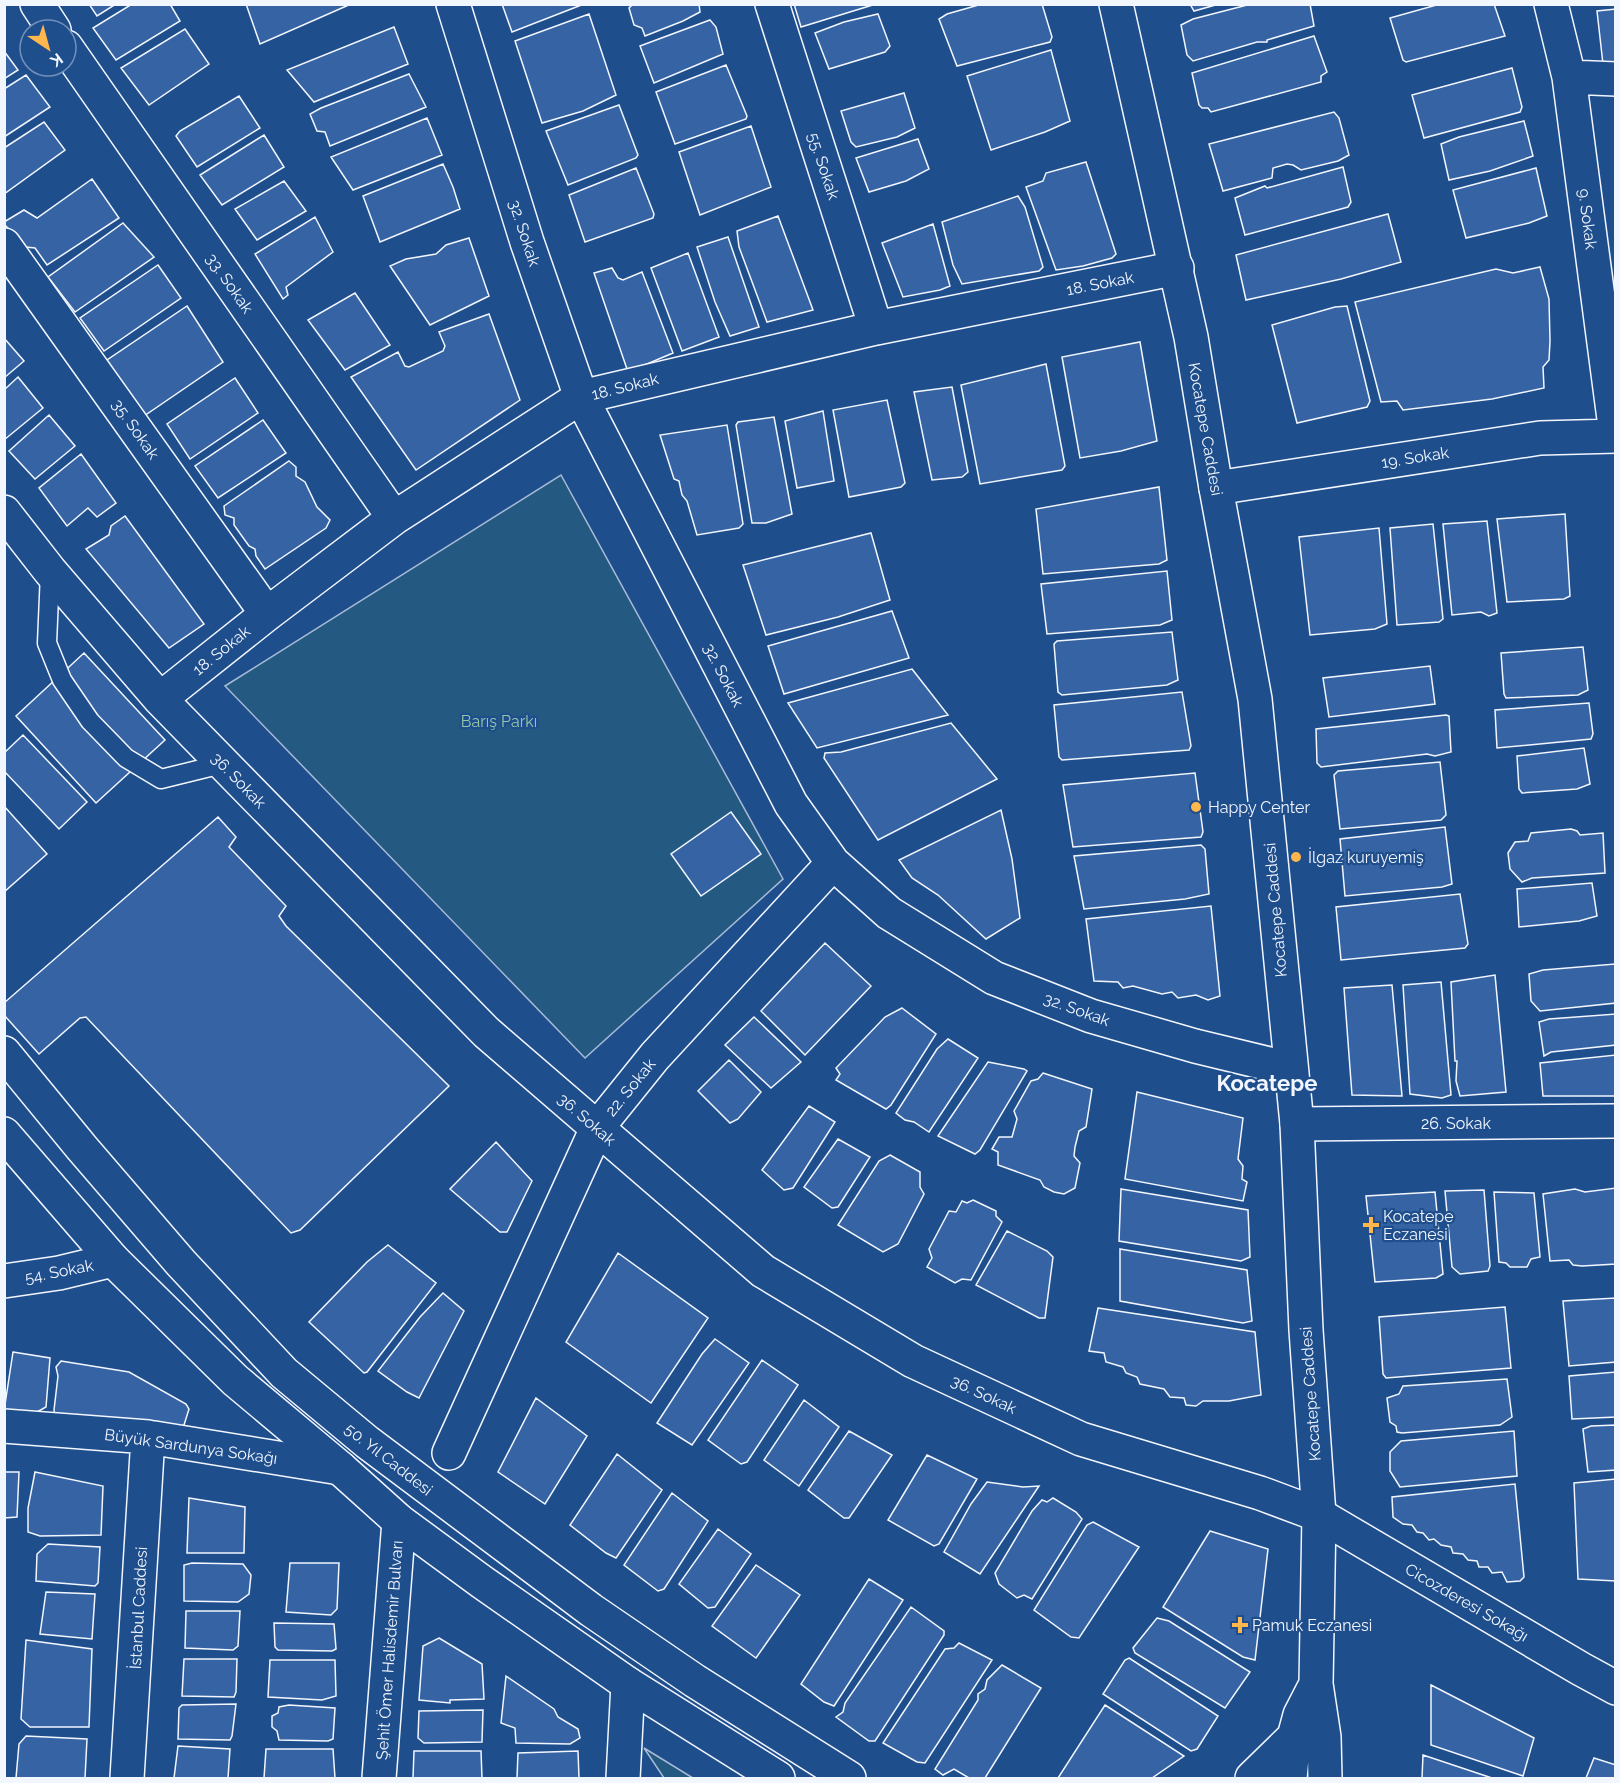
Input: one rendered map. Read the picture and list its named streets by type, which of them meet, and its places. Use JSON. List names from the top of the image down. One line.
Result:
{"streets":{"street":["55. Sokak","9. Sokak","32. Sokak","33. Sokak","18. Sokak","35. Sokak","Kocatepe Caddesi","19. Sokak","36. Sokak","22. Sokak","26. Sokak","54. Sokak","Büyük Sardunya Sokağı","50. Yıl Caddesi","Cicozderesi Sokağı","İstanbul Caddesi","Şehit Ömer Halisdemir Bulvarı"]},"crossings":[["55. Sokak","18. Sokak"],["9. Sokak","19. Sokak"],["32. Sokak","18. Sokak"],["32. Sokak","Kocatepe Caddesi"],["32. Sokak","22. Sokak"],["33. Sokak","18. Sokak"],["18. Sokak","35. Sokak"],["18. Sokak","Kocatepe Caddesi"],["18. Sokak","36. Sokak"],["Kocatepe Caddesi","19. Sokak"],["Kocatepe Caddesi","36. Sokak"],["Kocatepe Caddesi","26. Sokak"],["Kocatepe Caddesi","Cicozderesi Sokağı"],["36. Sokak","22. Sokak"],["36. Sokak","Cicozderesi Sokağı"],["Büyük Sardunya Sokağı","İstanbul Caddesi"]],"districts":["Kocatepe"],"parks":["Barış Parkı"],"places":{"other":["Happy Center","İlgaz kuruyemiş"],"health":["Kocatepe Eczanesi","Pamuk Eczanesi"]},"north":"bottom right"}
